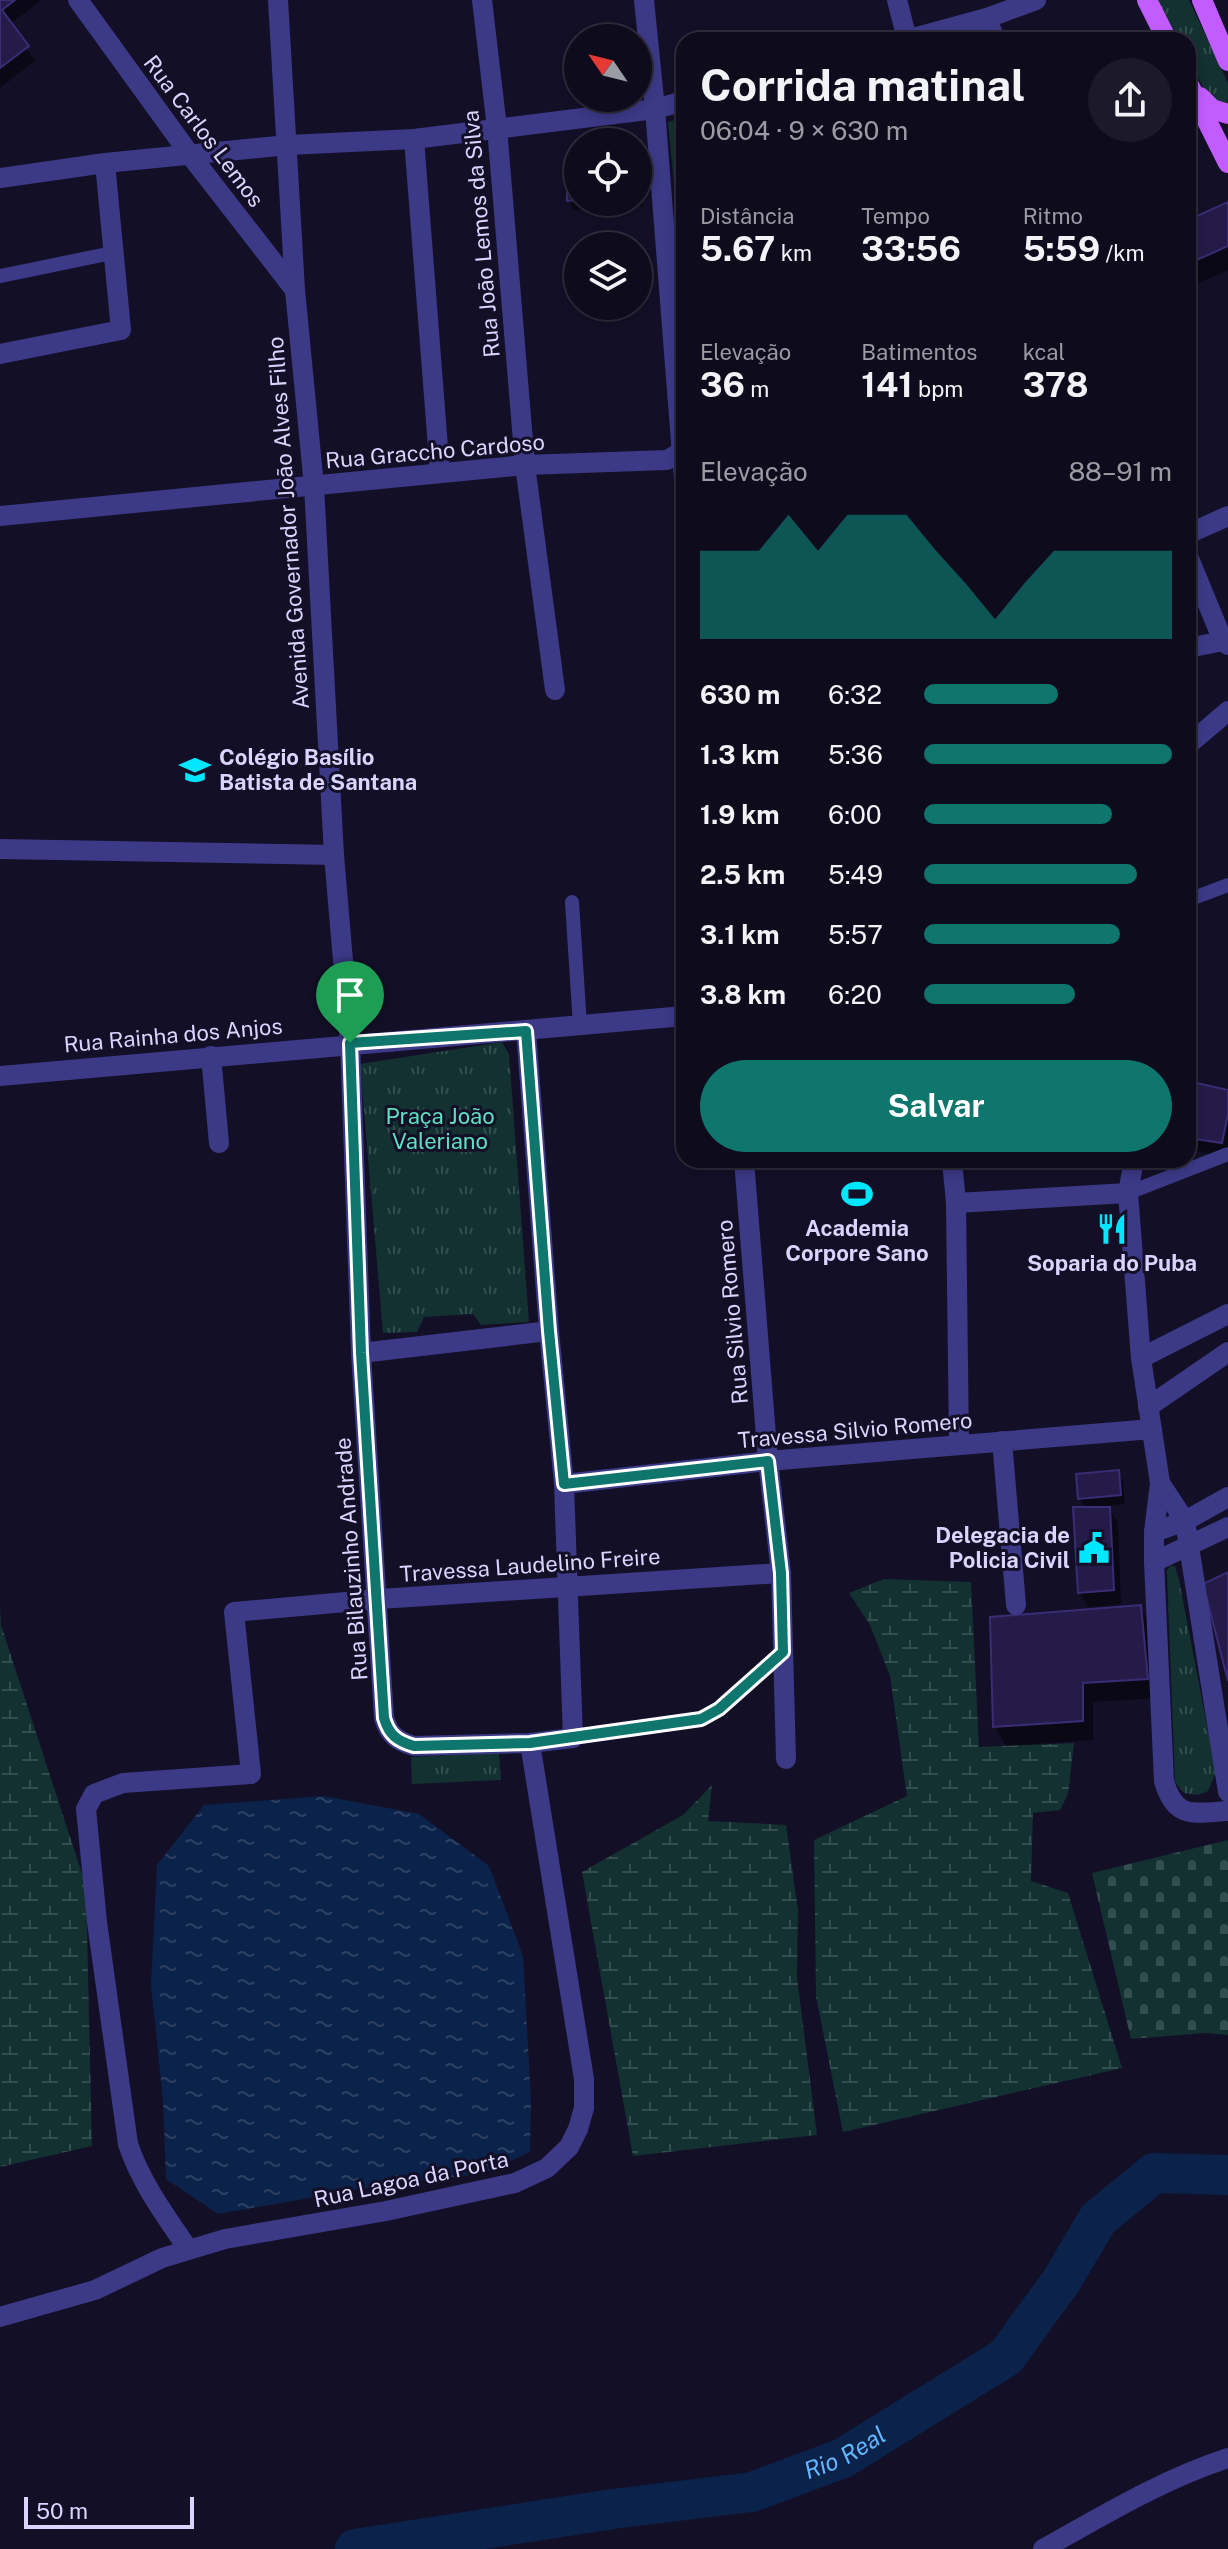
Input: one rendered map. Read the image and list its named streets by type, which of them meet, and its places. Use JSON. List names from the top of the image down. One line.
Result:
{"streets":{"street":["Rua Carlos Lemos","Rua João Lemos da Silva","Rua Graccho Cardoso","Avenida Governador João Alves Filho","Rua Rainha dos Anjos","Rua Silvio Romero","Travessa Silvio Romero","Rua Bilauzinho Andrade","Travessa Laudelino Freire","Rua Lagoa da Porta"]},"crossings":[["Rua Carlos Lemos","Avenida Governador João Alves Filho"],["Rua João Lemos da Silva","Rua Graccho Cardoso"],["Rua Graccho Cardoso","Avenida Governador João Alves Filho"],["Avenida Governador João Alves Filho","Rua Rainha dos Anjos"],["Rua Silvio Romero","Travessa Silvio Romero"],["Rua Silvio Romero","Travessa Laudelino Freire"],["Rua Bilauzinho Andrade","Travessa Laudelino Freire"],["Rua Bilauzinho Andrade","Rua Lagoa da Porta"],["Travessa Laudelino Freire","Rua Lagoa da Porta"]],"water":["Rio Real"],"parks":["Praça João Valeriano"],"places":{"school or university":["Colégio Basílio Batista de Santana"],"sports":["Academia Corpore Sano"],"restaurant":["Soparia do Puba"],"public building":["Delegacia de Policia Civil"]},"scale_bar":"50 m","north":"top left","page":{"heading":["Corrida matinal","06:04 · 9 × 630 m"],"stats":[["Distância","5.67 km"],["Tempo","33:56"],["Ritmo","5:59 /km"],["Elevação","36 m"],["Batimentos","141 bpm"],["kcal","378"]],"chart":["Elevação","88–91 m"],"list":[{"name":"630 m","note":"6:32"},{"name":"1.3 km","note":"5:36"},{"name":"1.9 km","note":"6:00"},{"name":"2.5 km","note":"5:49"},{"name":"3.1 km","note":"5:57"},{"name":"3.8 km","note":"6:20"}],"buttons":"Salvar","scale":"50 m"}}
